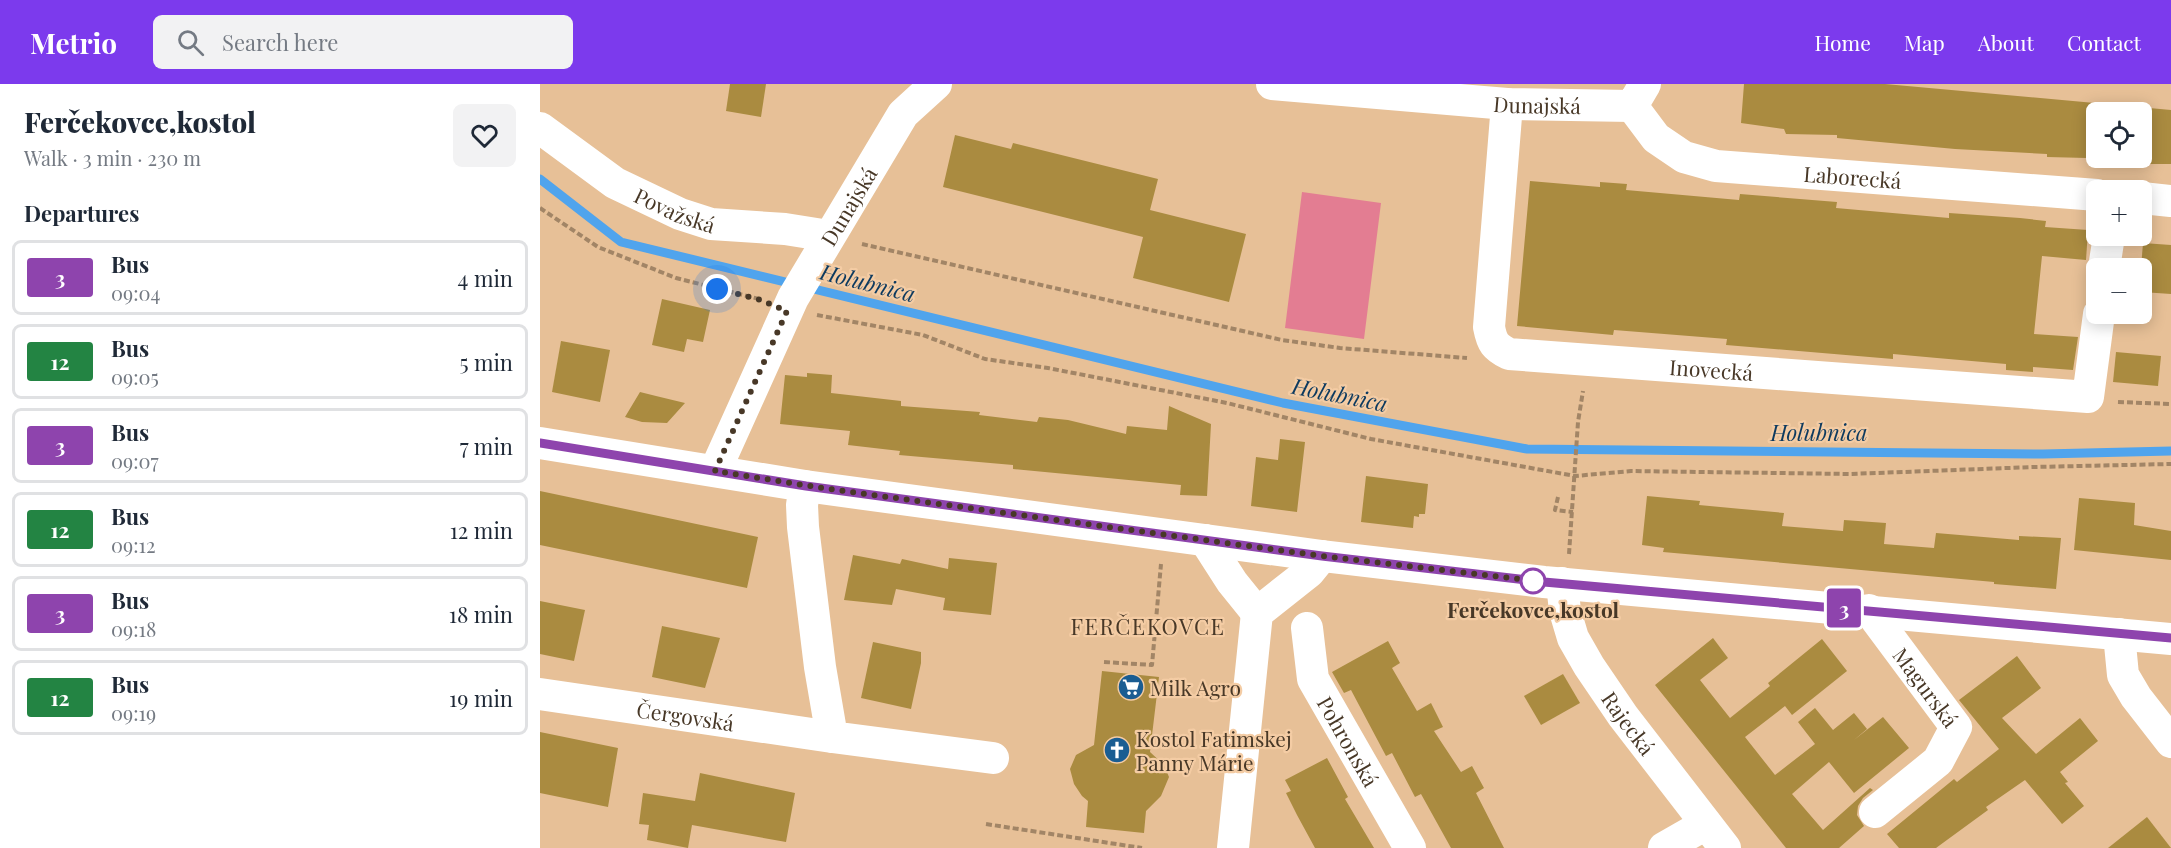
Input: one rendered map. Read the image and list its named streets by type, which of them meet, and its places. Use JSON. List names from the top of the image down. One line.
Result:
{"streets":{"street":["Dunajská","Laborecká","Považská","Inovecká","Magurská","Čergovská","Rajecká","Pohronská"]},"crossings":[["Dunajská","Laborecká"],["Dunajská","Považská"]],"districts":["FERČEKOVCE"],"water":["Holubnica"],"places":{"other":["Ferčekovce,kostol"],"supermarket":["Milk Agro"],"church":["Kostol Fatimskej Panny Márie"]},"lines":["bus line 3"],"page":{"header":"Metrio","search":"Search here","nav":["Home","Map","About","Contact"],"heading":[["Ferčekovce,kostol","Walk · 3 min · 230 m"],"Departures"],"on_map":"3","map_buttons":["+","−"],"list":[{"mark":"3","name":"Bus","note":"09:04","value":"4 min"},{"mark":"12","name":"Bus","note":"09:05","value":"5 min"},{"mark":"3","name":"Bus","note":"09:07","value":"7 min"},{"mark":"12","name":"Bus","note":"09:12","value":"12 min"},{"mark":"3","name":"Bus","note":"09:18","value":"18 min"},{"mark":"12","name":"Bus","note":"09:19","value":"19 min"}]}}
